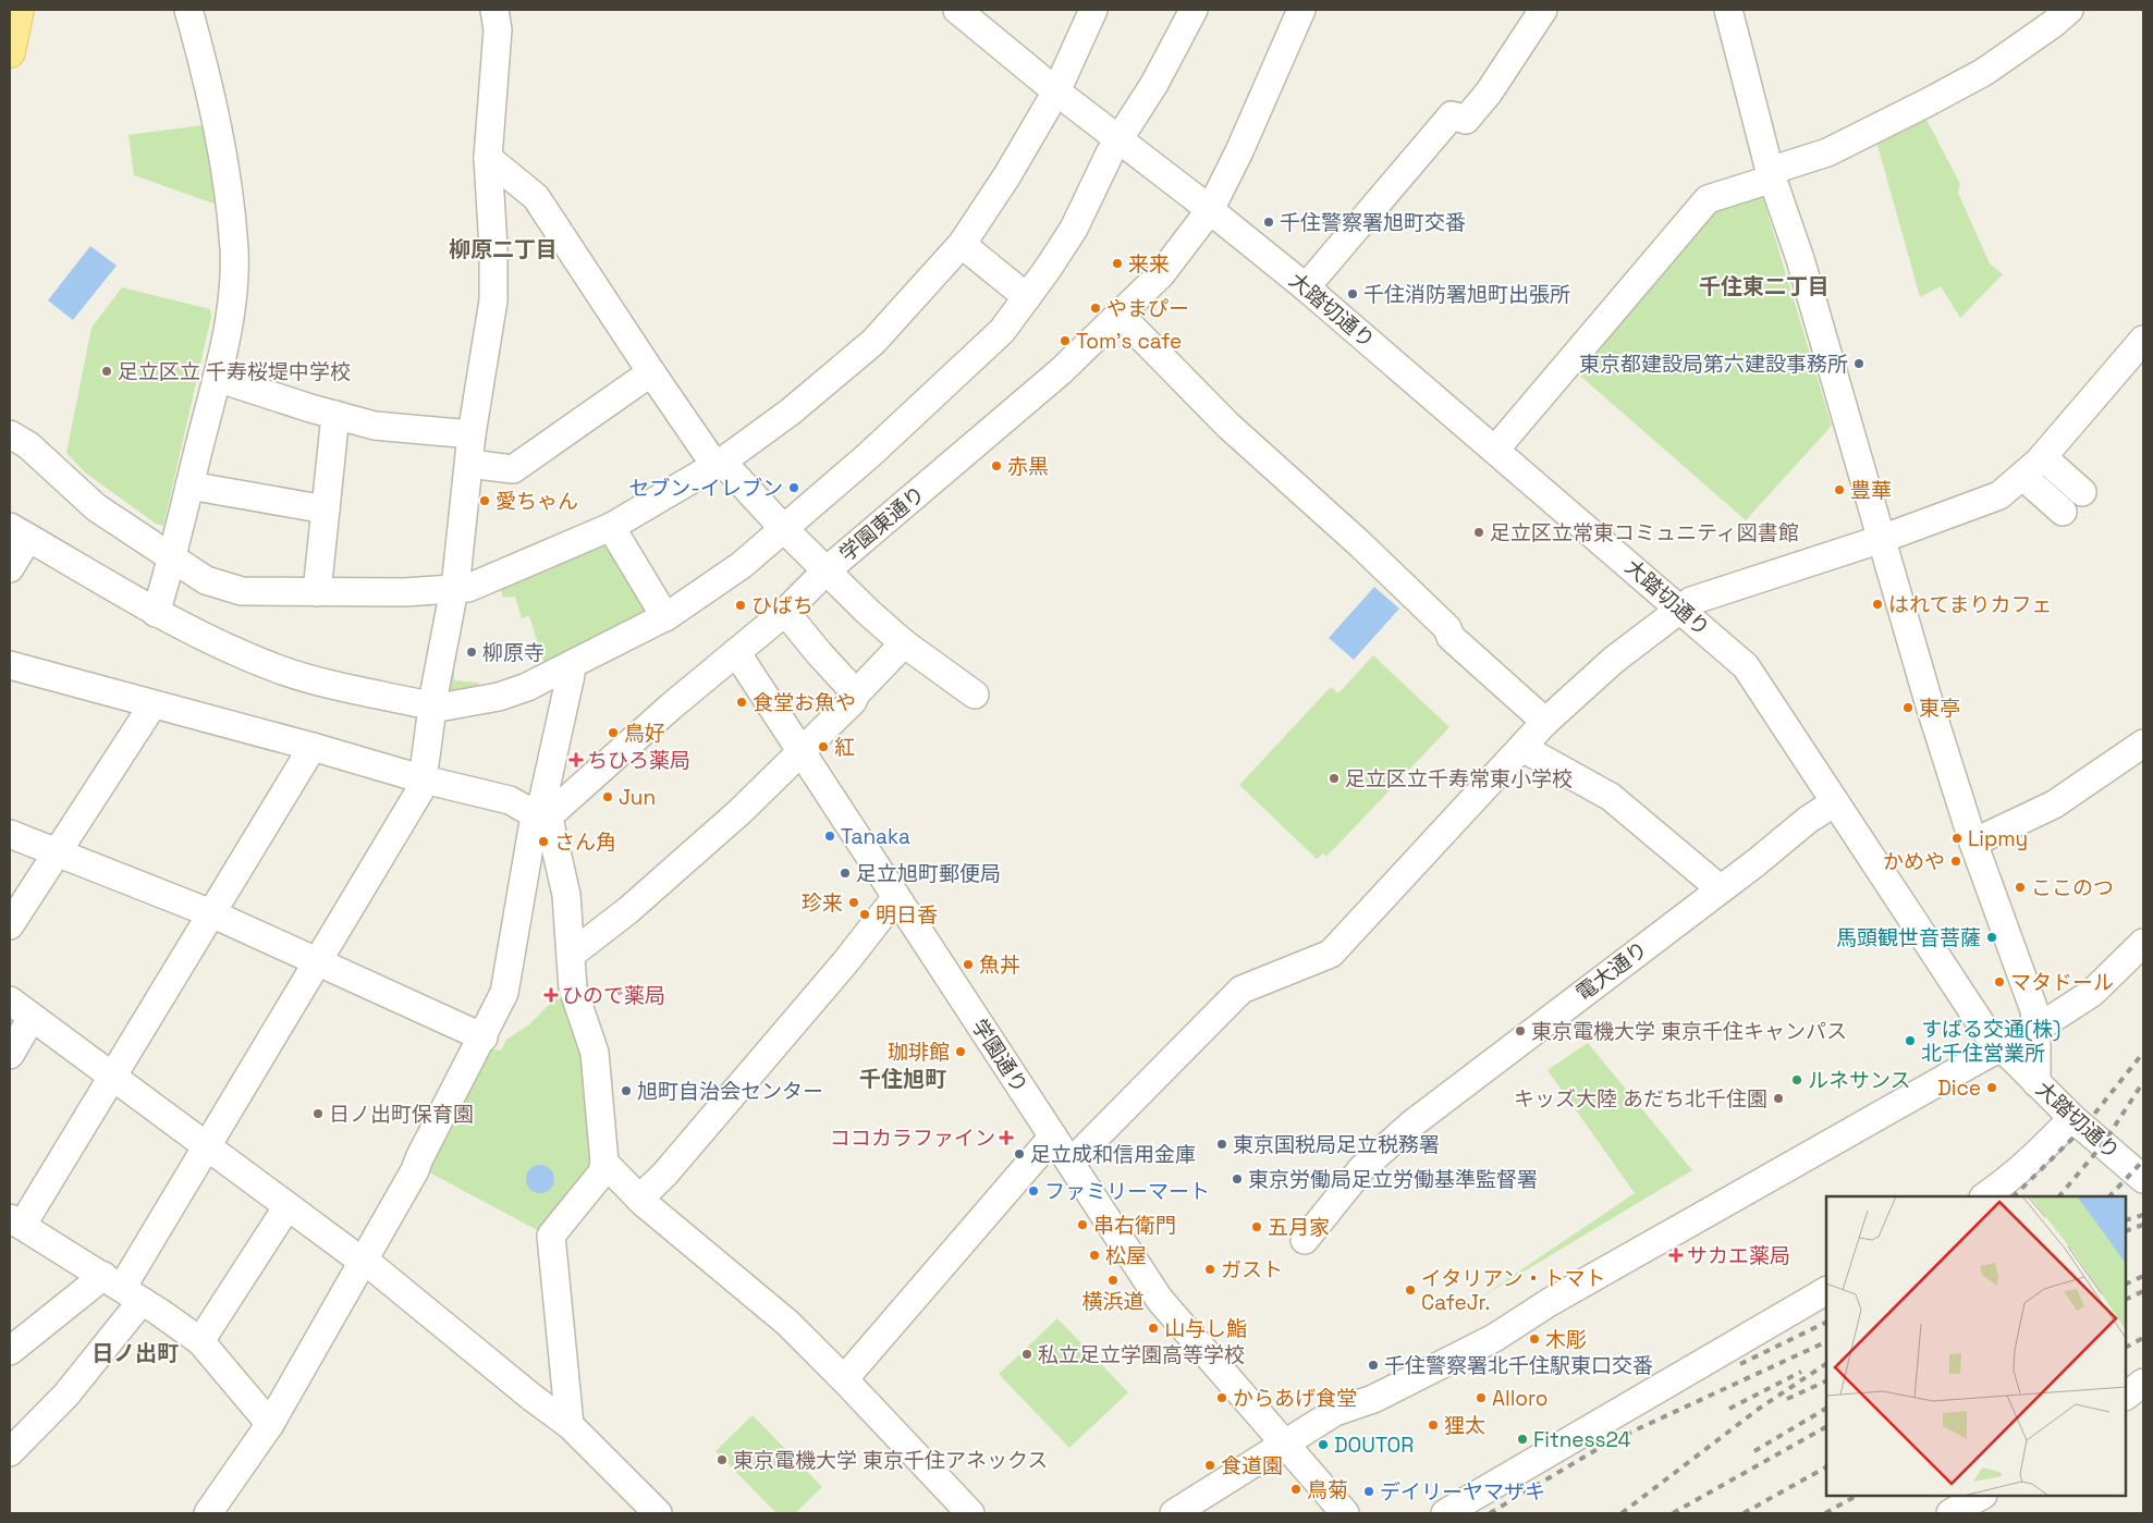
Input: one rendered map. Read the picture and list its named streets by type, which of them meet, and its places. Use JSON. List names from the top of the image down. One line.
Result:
{"streets":{"street":["大踏切通り","学園東通り","電大通り","学園通り"]},"crossings":[["大踏切通り","学園東通り"],["大踏切通り","電大通り"],["学園東通り","学園通り"]],"districts":["柳原二丁目","千住東二丁目","千住旭町","日ノ出町"],"places":{"other":["千住警察署旭町交番","来来","千住消防署旭町出張所","やまぴー","Tom’s cafe","東京都建設局第六建設事務所","足立区立 千寿桜堤中学校","赤黒","セブン-イレブン","豊華","愛ちゃん","足立区立常東コミュニティ図書館","はれてまりカフェ","ひばち","柳原寺","食堂お魚や","東亭","鳥好","紅","足立区立千寿常東小学校","Jun","Tanaka","Lipmy","さん角","かめや","足立旭町郵便局","ここのつ","珍来","明日香","馬頭観世音菩薩","魚丼","マタドール","東京電機大学 東京千住キャンパス","すばる交通(株) 北千住営業所","珈琲館","ルネサンス","Dice","旭町自治会センター","キッズ大陸 あだち北千住園","日ノ出町保育園","東京国税局足立税務署","足立成和信用金庫","東京労働局足立労働基準監督署","ファミリーマート","串右衛門","五月家","松屋","ガスト","横浜道","イタリアン・トマト CafeJr.","山与し鮨","木彫","私立足立学園高等学校","千住警察署北千住駅東口交番","からあげ食堂","Alloro","狸太","Fitness24","DOUTOR","東京電機大学 東京千住アネックス","食道園","鳥菊","デイリーヤマザキ"],"health":["ちひろ薬局","ひので薬局","ココカラファイン","サカエ薬局"]}}
